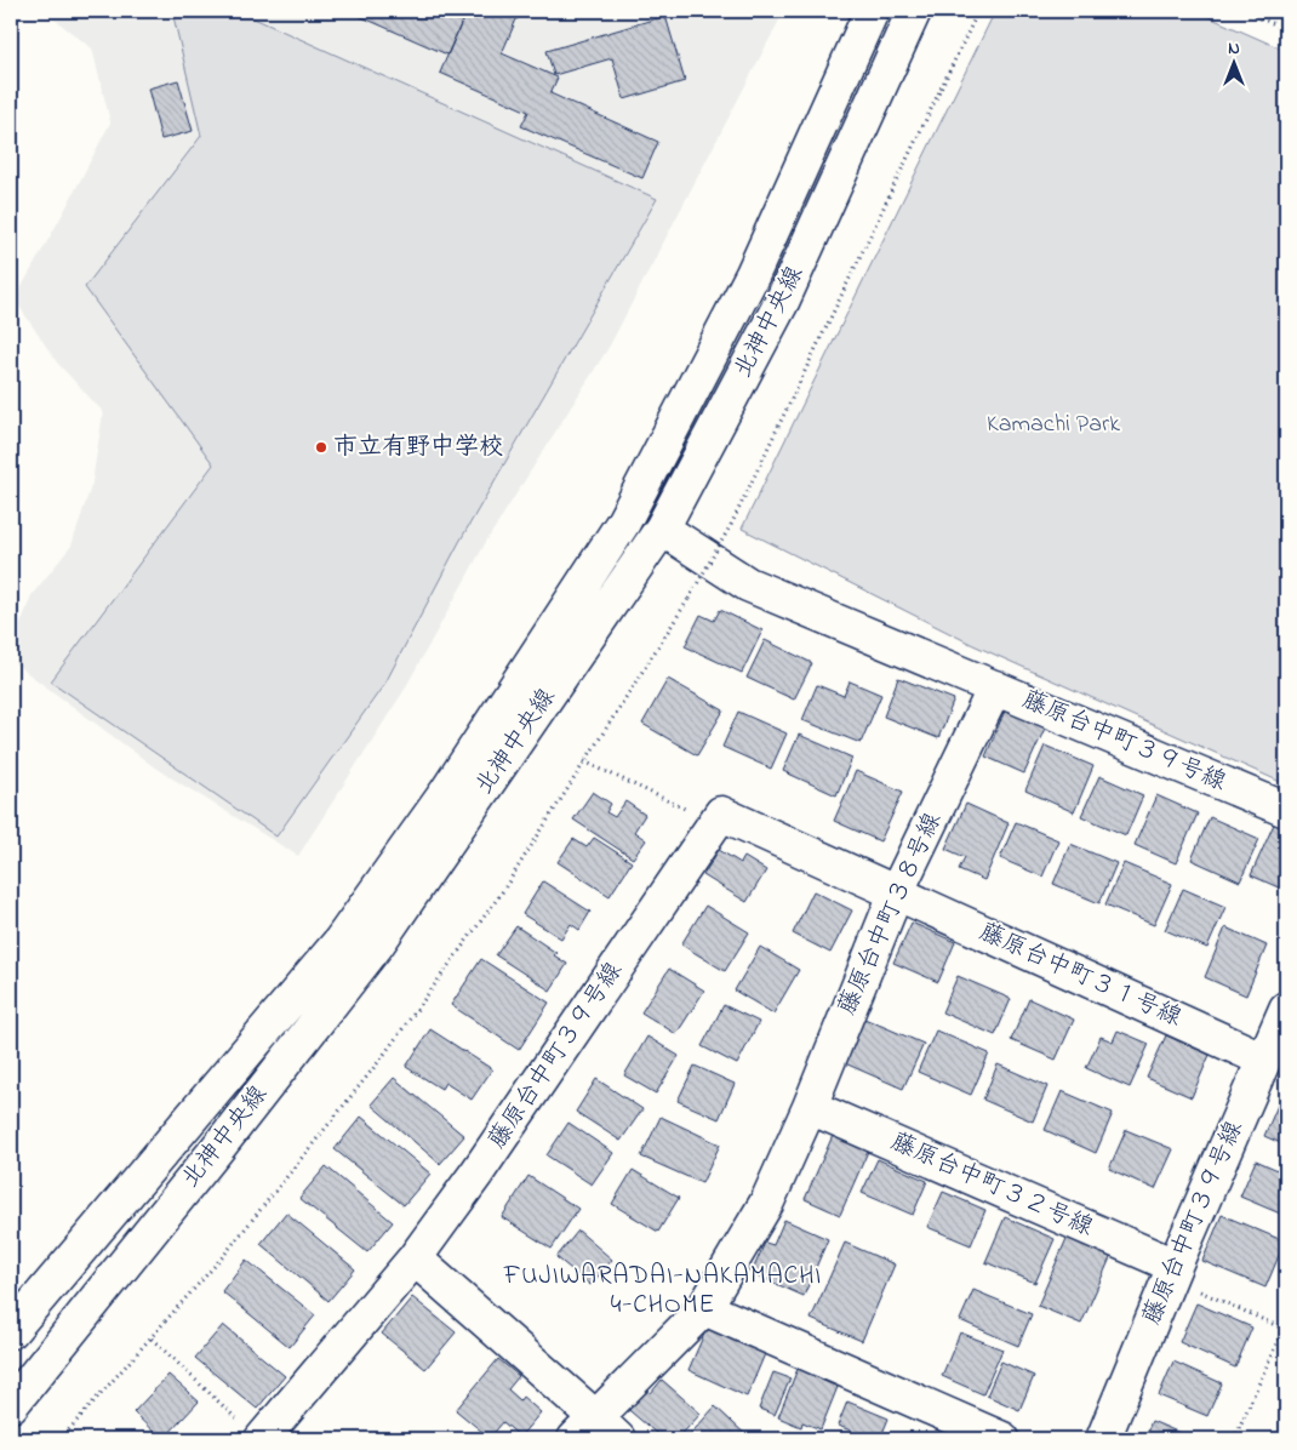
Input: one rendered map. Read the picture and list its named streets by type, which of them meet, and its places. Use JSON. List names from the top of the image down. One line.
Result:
{"streets":{"street":["北神中央線","藤原台中町３９号線","藤原台中町３８号線","藤原台中町３１号線","藤原台中町３２号線"]},"crossings":[["藤原台中町３９号線","藤原台中町３８号線"],["藤原台中町３９号線","藤原台中町３１号線"],["藤原台中町３９号線","藤原台中町３２号線"],["藤原台中町３８号線","藤原台中町３１号線"],["藤原台中町３８号線","藤原台中町３２号線"]],"districts":["FUJIWARADAI-NAKAMACHI 4-CHOME"],"parks":["Kamachi Park"],"places":["市立有野中学校"],"north":"top"}
